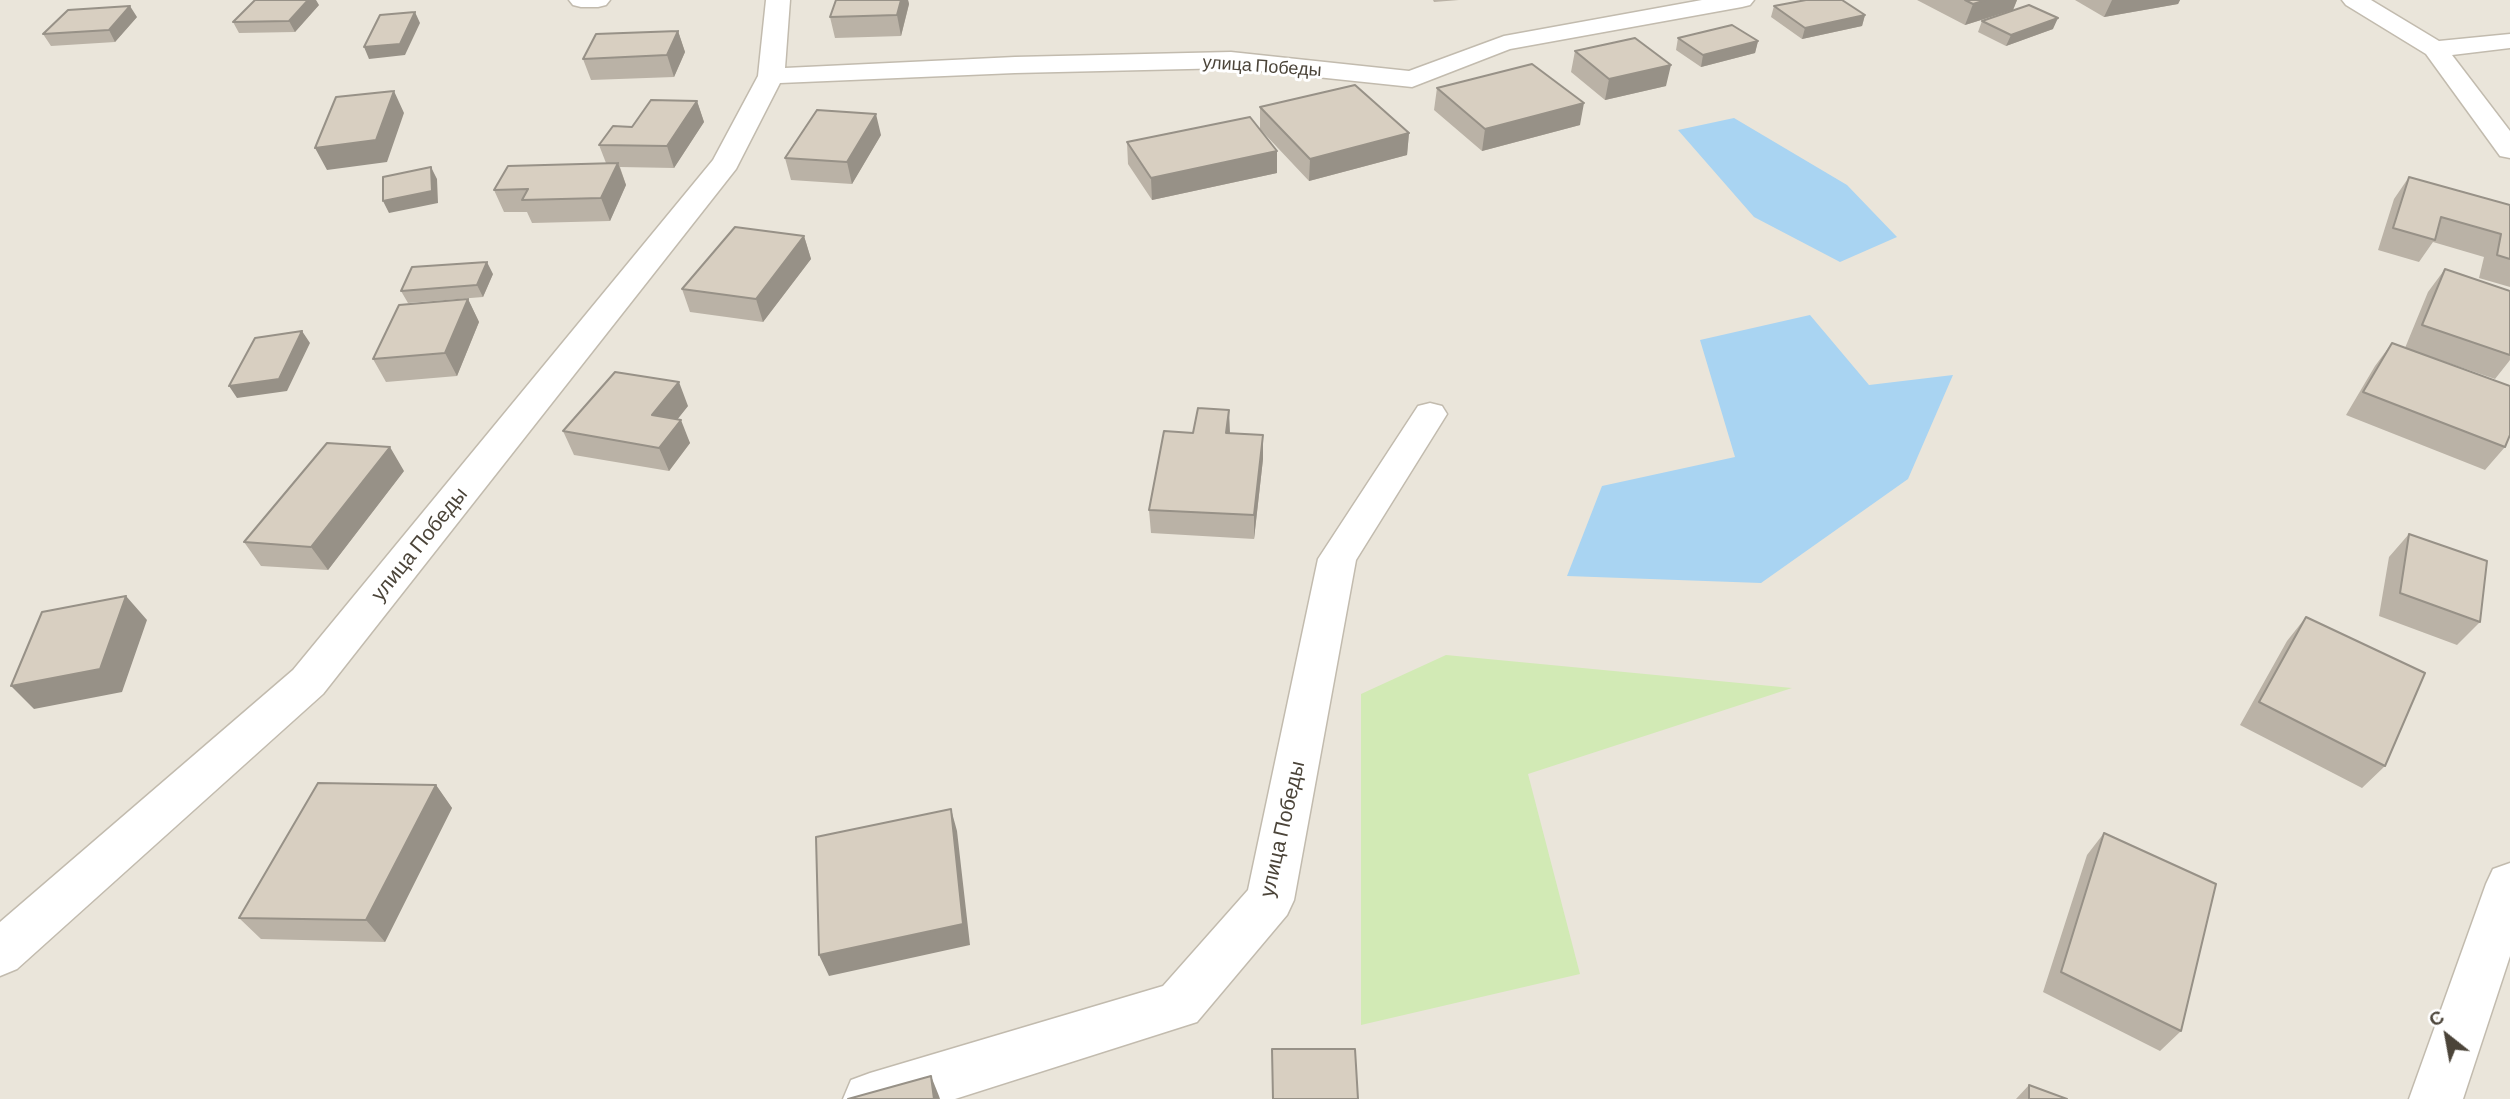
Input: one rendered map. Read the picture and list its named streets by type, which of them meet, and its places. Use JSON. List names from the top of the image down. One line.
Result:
{"streets":{"street":["улица Победы"]},"north":"top left"}
